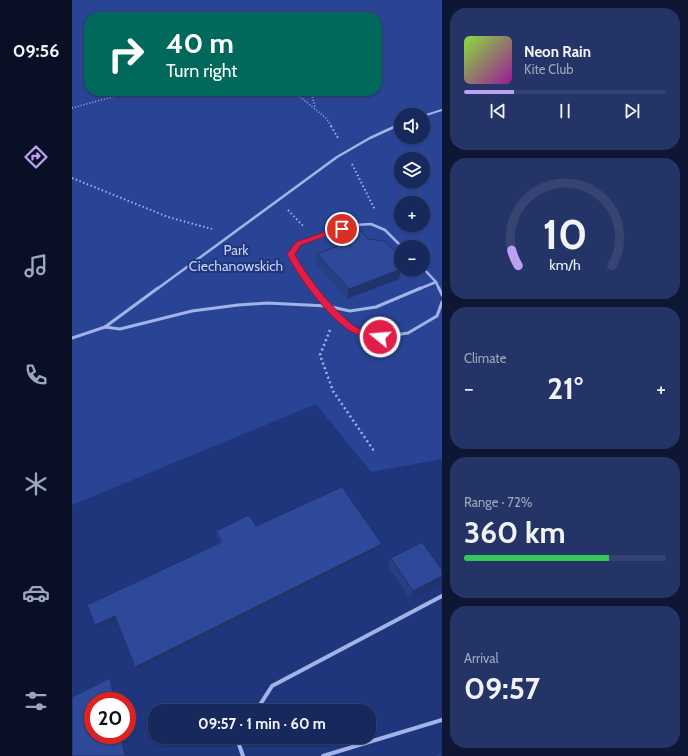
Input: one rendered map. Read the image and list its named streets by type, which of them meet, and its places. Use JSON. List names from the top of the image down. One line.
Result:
{"parks":["Park Ciechanowskich"],"page":{"tabs":"09:56","turn":["40 m","Turn right"],"song":["Neon Rain","Kite Club"],"map_buttons":["+","−"],"tile":["Climate",["Range · 72%","360 km"],["Arrival","09:57"]],"heat":["−","21°","+"],"limit":"20","trip":"09:57 · 1 min · 60 m","gauge":["10","km/h"]}}
